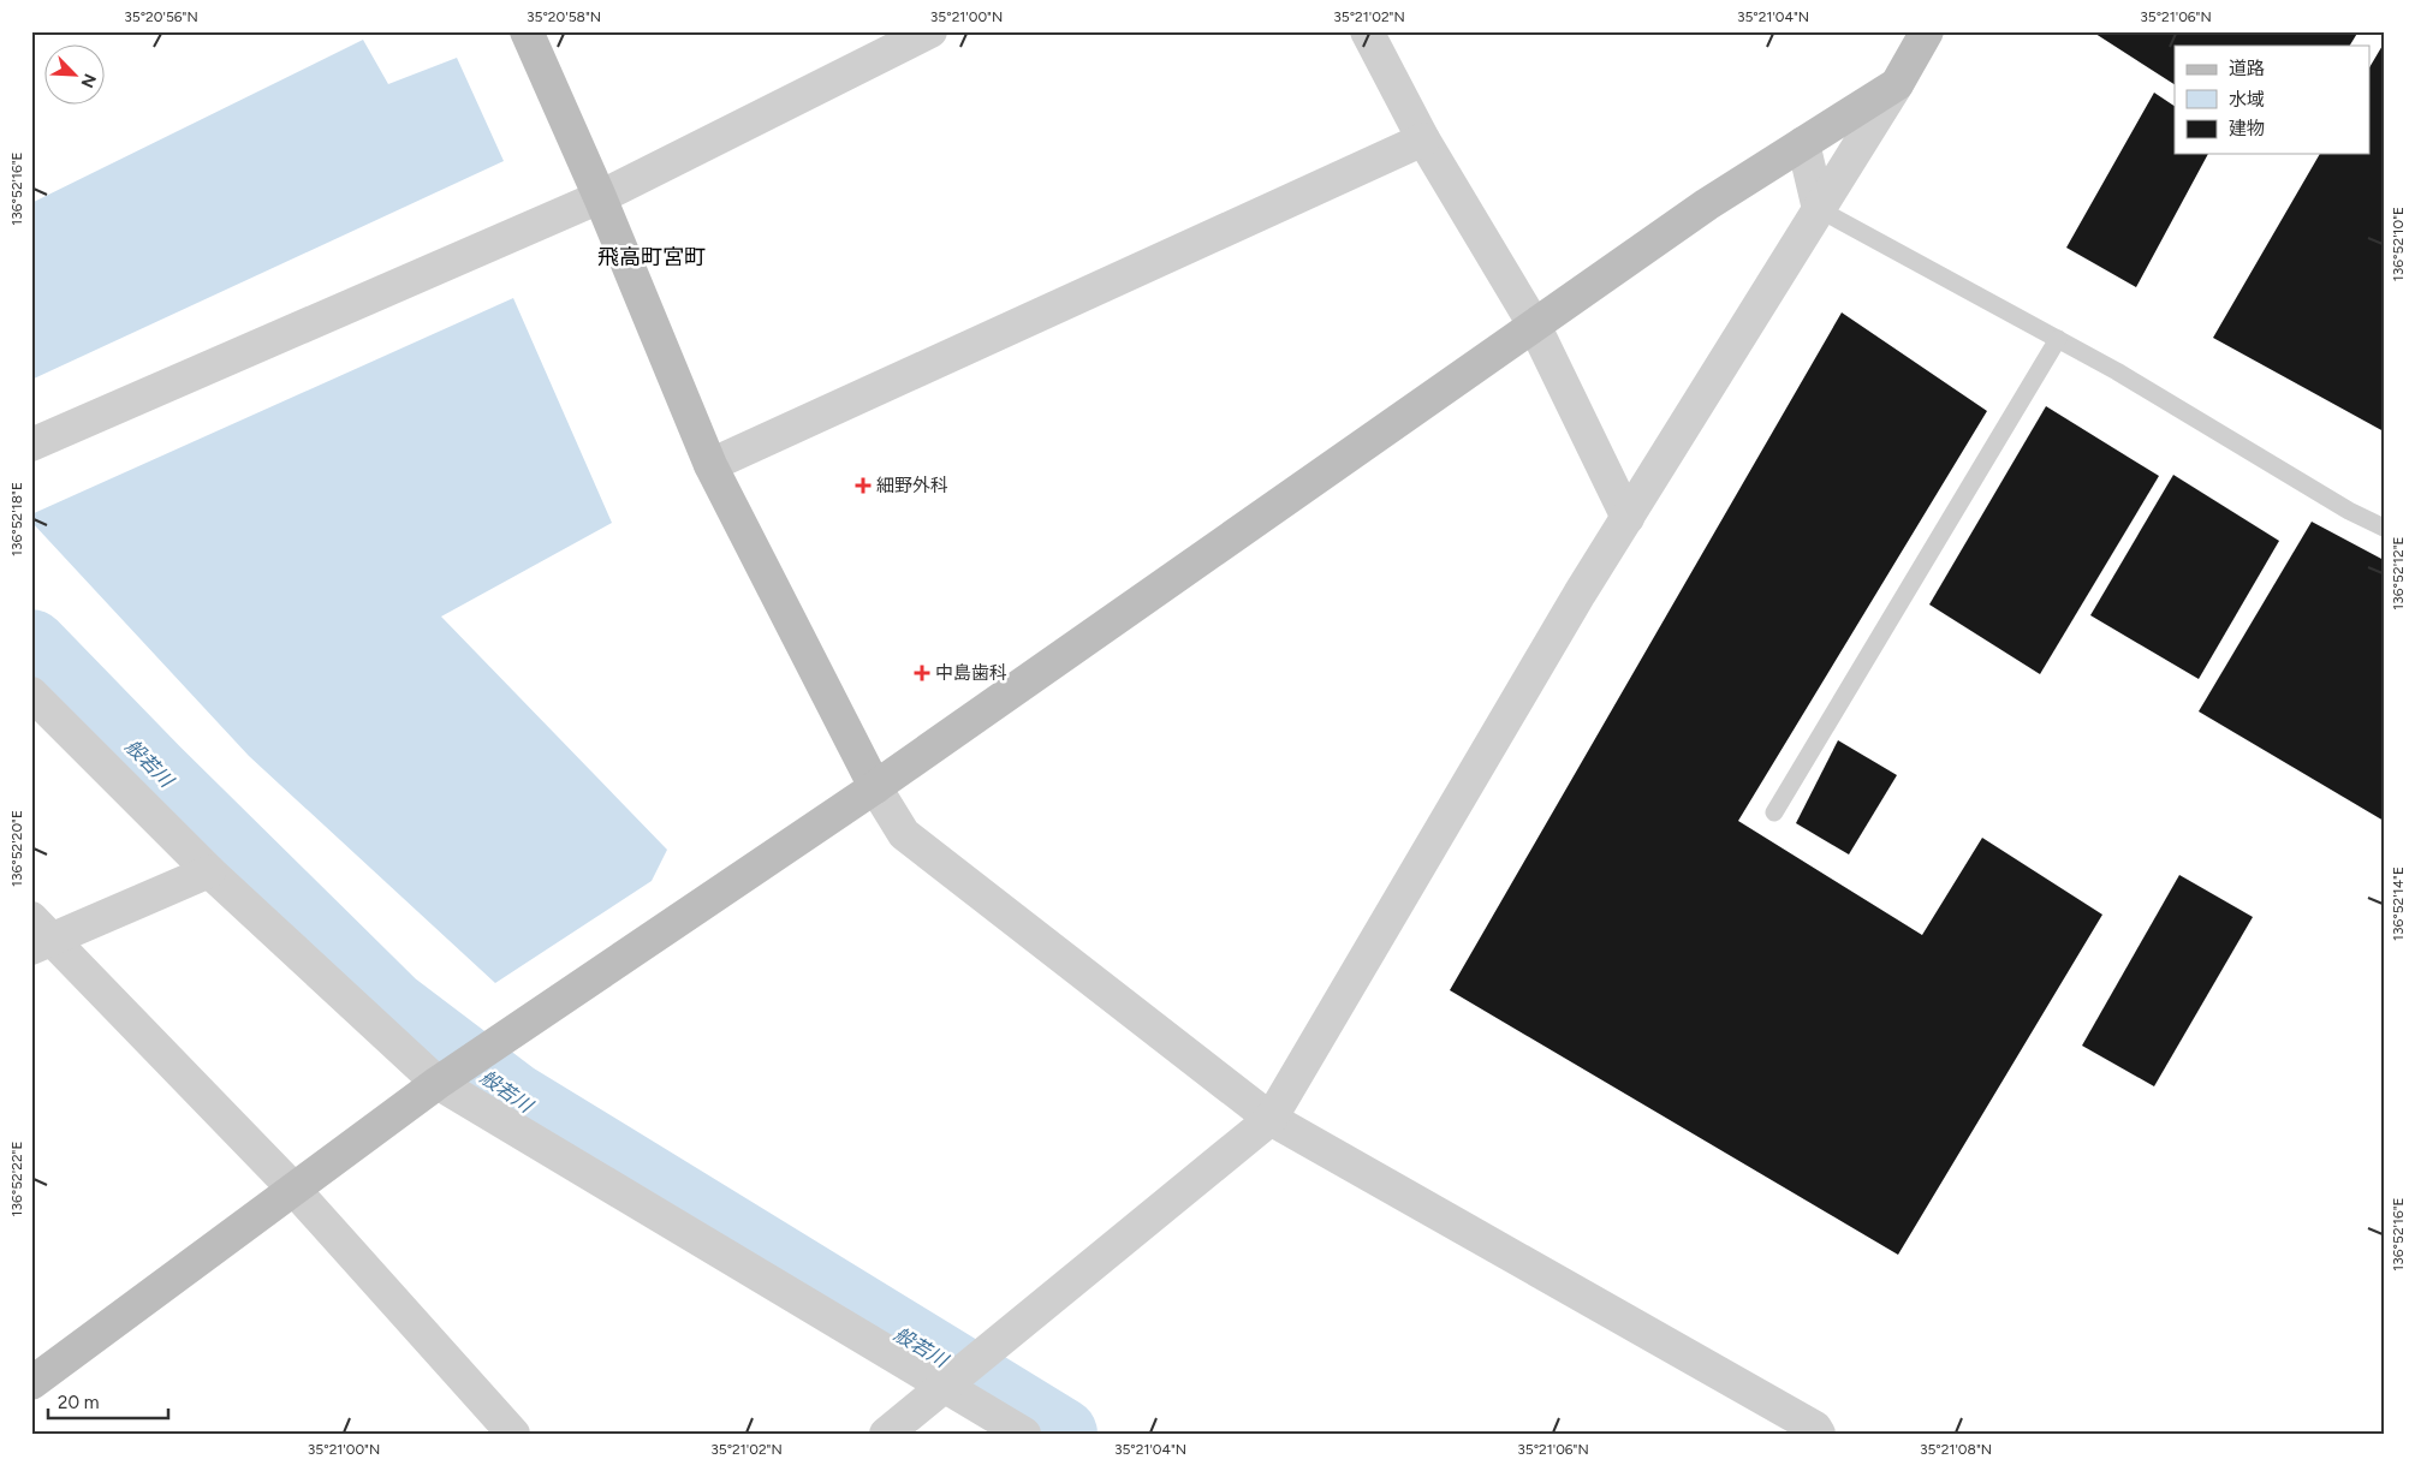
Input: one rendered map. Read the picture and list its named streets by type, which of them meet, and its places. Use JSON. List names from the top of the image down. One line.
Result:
{"districts":["飛高町宮町"],"water":["般若川"],"places":{"health":["細野外科","中島歯科"]},"legend":["道路","水域","建物"],"scale_bar":"20 m","north":"bottom right","coordinates":["35°20'56\"N","35°20'58\"N","35°21'00\"N","35°21'02\"N","35°21'04\"N","35°21'06\"N","136°52'16\"E","136°52'10\"E","136°52'18\"E","136°52'12\"E","136°52'20\"E","136°52'14\"E","136°52'22\"E","35°21'08\"N"]}
